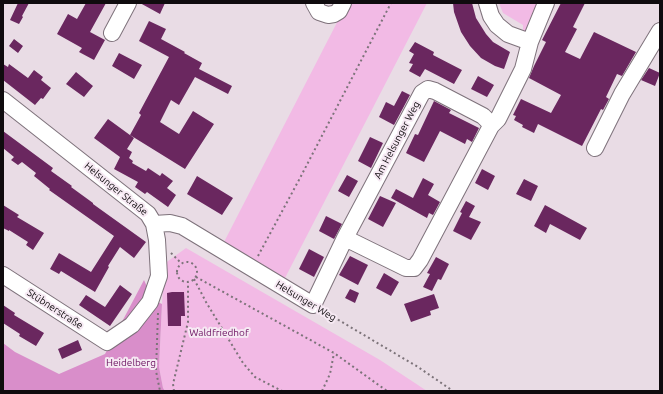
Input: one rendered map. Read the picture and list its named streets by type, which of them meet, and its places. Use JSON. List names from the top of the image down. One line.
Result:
{"streets":{"street":["Am Helsunger Weg","Helsunger Straße","Helsunger Weg","Stübnerstraße"]},"crossings":[["Am Helsunger Weg","Helsunger Weg"],["Helsunger Straße","Helsunger Weg"],["Helsunger Straße","Stübnerstraße"]],"parks":["Waldfriedhof","Heidelberg"]}
